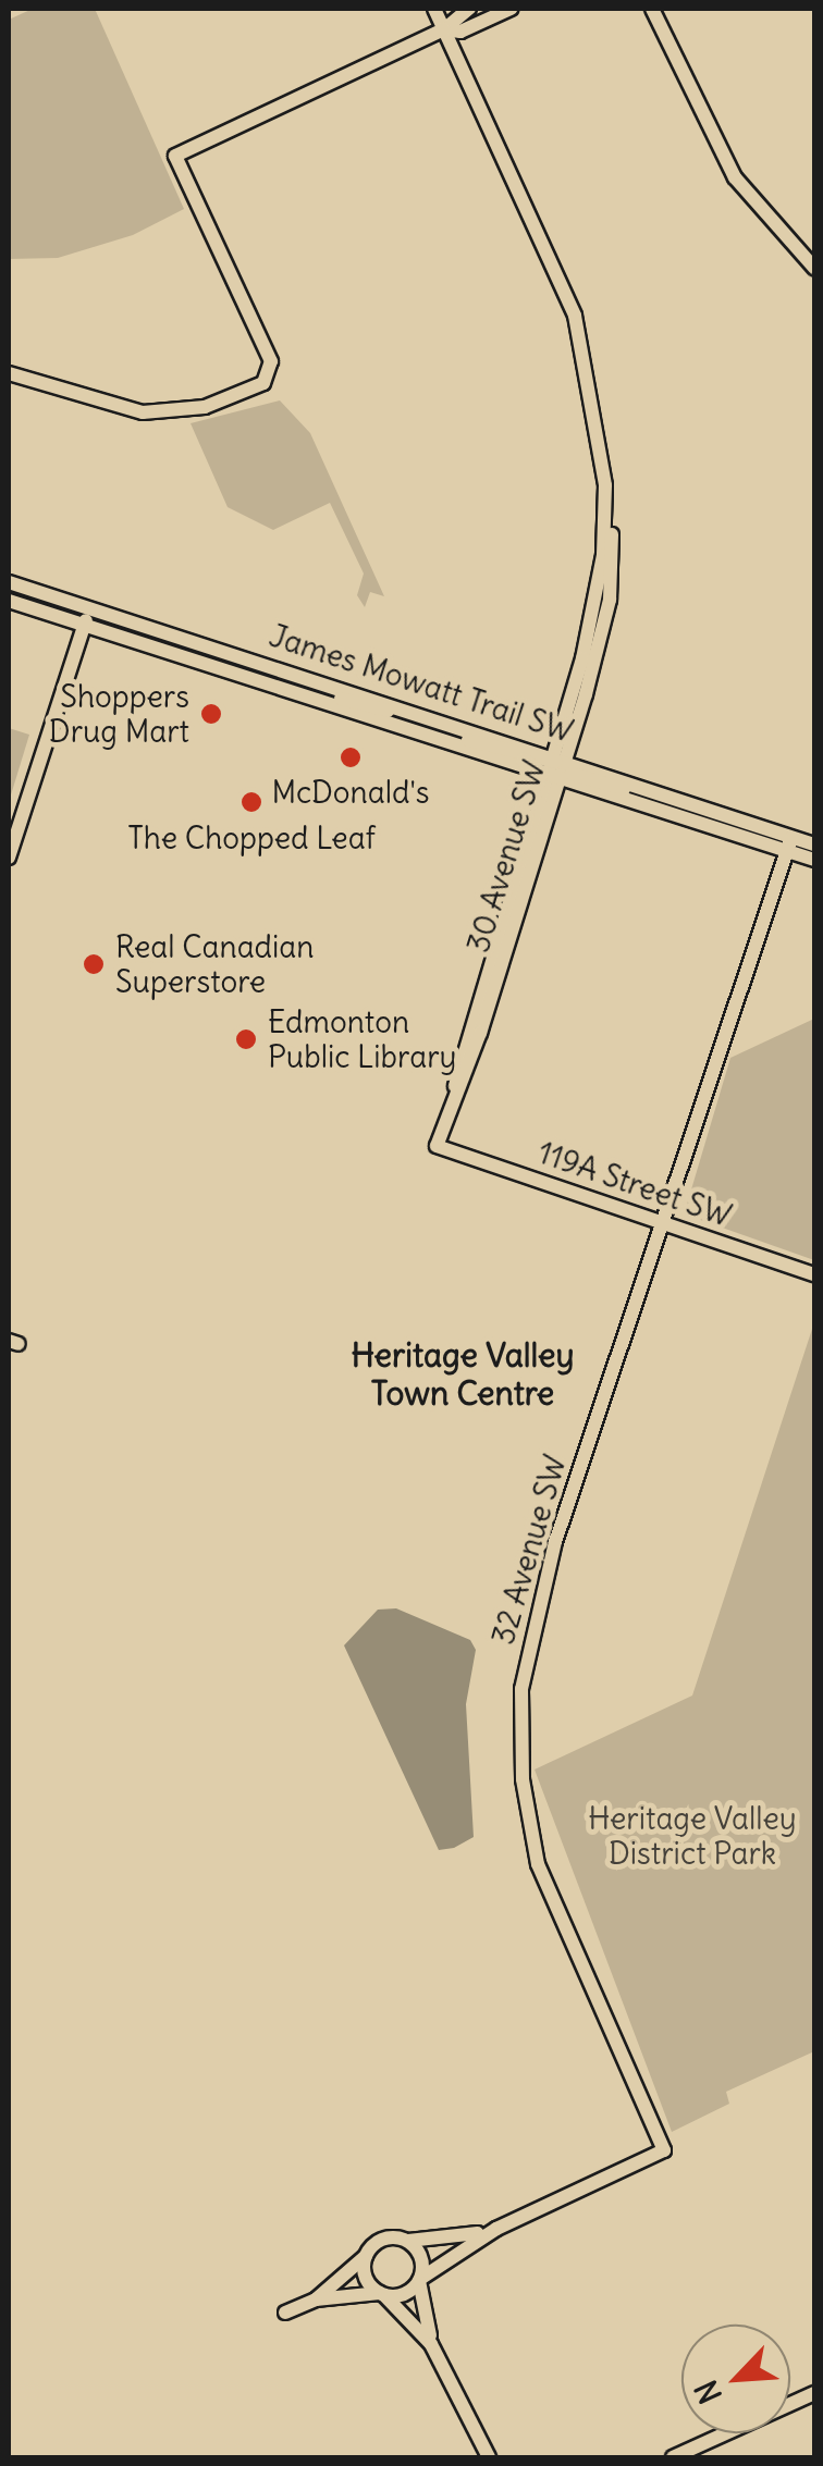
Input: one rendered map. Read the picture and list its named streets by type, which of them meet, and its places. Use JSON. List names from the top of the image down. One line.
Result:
{"streets":{"main road":["James Mowatt Trail SW","30 Avenue SW","119A Street SW","32 Avenue SW"]},"crossings":[["James Mowatt Trail SW","30 Avenue SW"],["James Mowatt Trail SW","32 Avenue SW"],["30 Avenue SW","119A Street SW"],["119A Street SW","32 Avenue SW"]],"districts":["Heritage Valley Town Centre"],"parks":["Heritage Valley District Park"],"places":["Shoppers Drug Mart","McDonald's","The Chopped Leaf","Real Canadian Superstore","Edmonton Public Library"],"north":"bottom left"}
